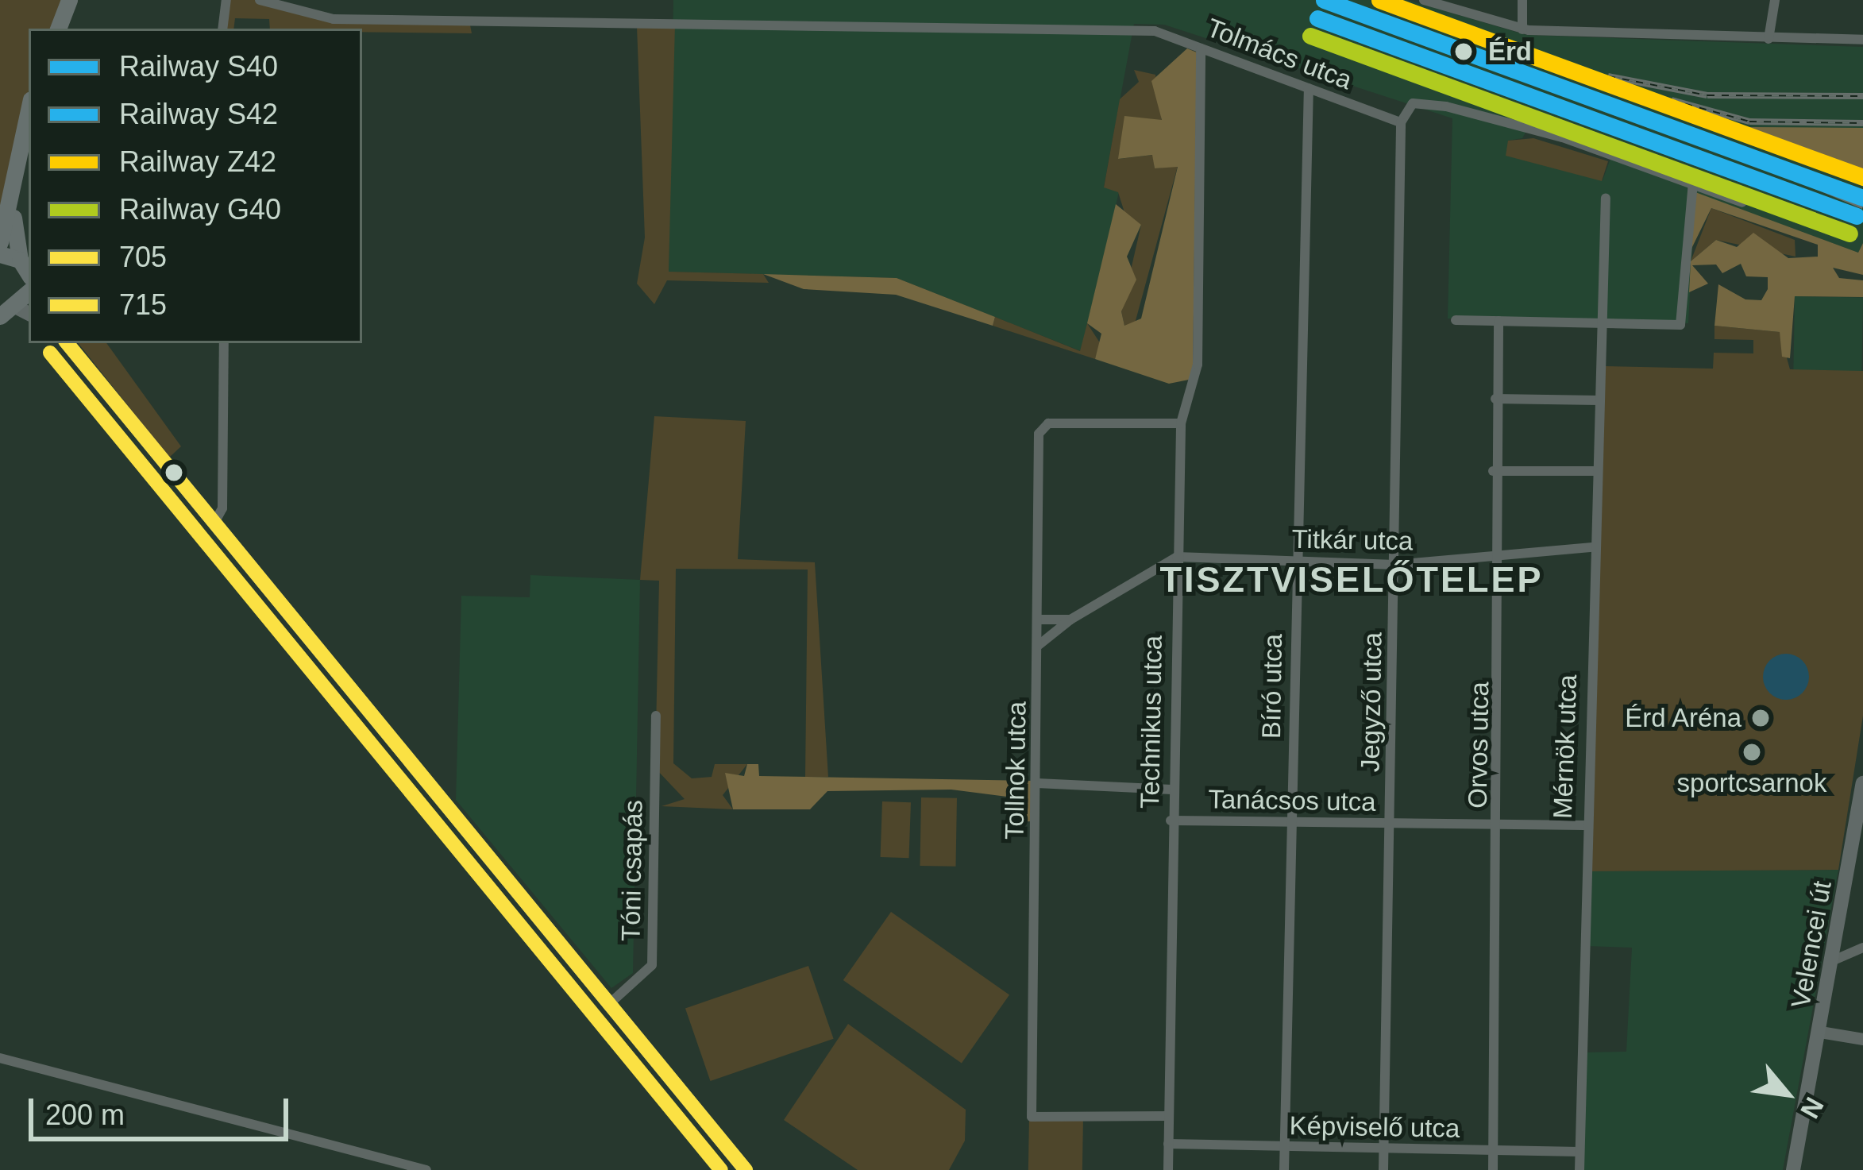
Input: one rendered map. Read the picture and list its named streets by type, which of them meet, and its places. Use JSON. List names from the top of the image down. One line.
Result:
{"streets":{"main road":["Velencei út"],"street":["Tolmács utca","Titkár utca","Bíró utca","Jegyző utca","Technikus utca","Orvos utca","Mérnök utca","Tollnok utca","Tanácsos utca","Tóni csapás","Képviselő utca"]},"crossings":[["Tolmács utca","Bíró utca"],["Tolmács utca","Jegyző utca"],["Tolmács utca","Technikus utca"],["Titkár utca","Bíró utca"],["Titkár utca","Jegyző utca"],["Titkár utca","Technikus utca"],["Titkár utca","Orvos utca"],["Titkár utca","Mérnök utca"],["Bíró utca","Tanácsos utca"],["Bíró utca","Képviselő utca"],["Jegyző utca","Tanácsos utca"],["Jegyző utca","Képviselő utca"],["Technikus utca","Tollnok utca"],["Technikus utca","Tanácsos utca"],["Technikus utca","Képviselő utca"],["Orvos utca","Tanácsos utca"],["Orvos utca","Képviselő utca"],["Mérnök utca","Tanácsos utca"],["Mérnök utca","Képviselő utca"],["Tollnok utca","Tanácsos utca"]],"districts":["TISZTVISELŐTELEP"],"places":["Érd","Érd Aréna","sportcsarnok"],"lines":["rail line S40","rail line Z42","rail line S42","rail line G40","transit line 705","transit line 715"],"legend":["Railway S40","Railway S42","Railway Z42","Railway G40","705","715"],"scale_bar":"200 m","north":"bottom right"}
